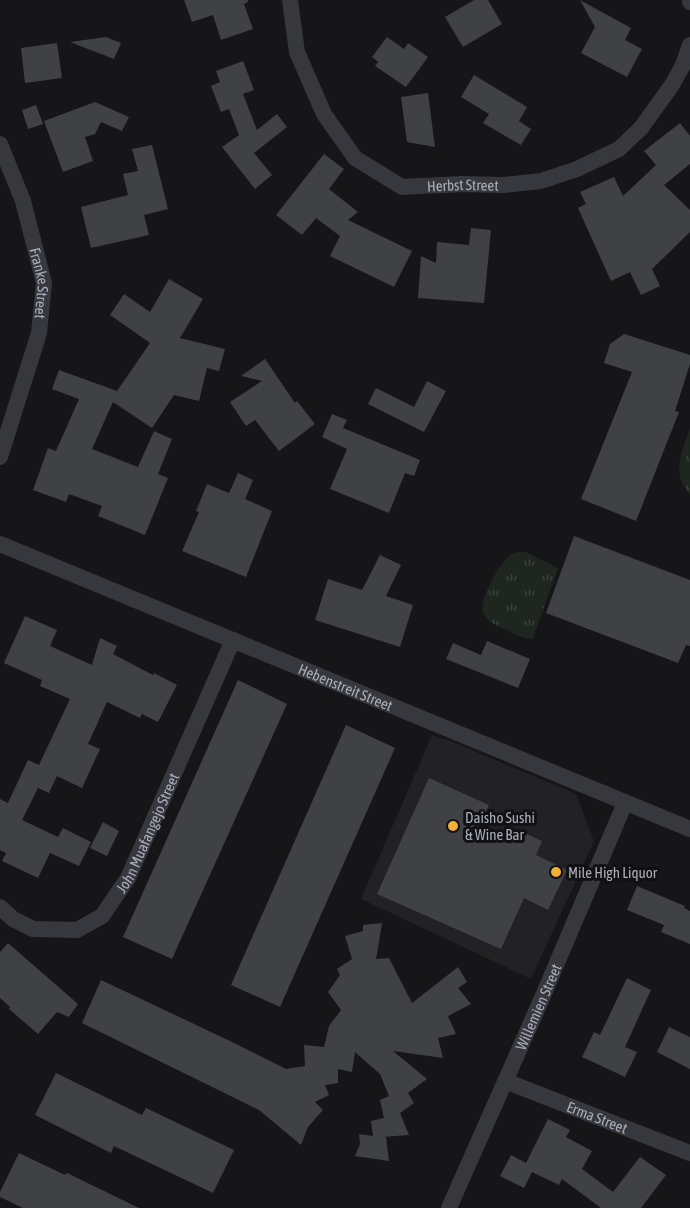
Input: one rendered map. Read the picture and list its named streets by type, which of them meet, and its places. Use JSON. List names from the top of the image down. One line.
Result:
{"streets":{"street":["Herbst Street","Franke Street","Hebenstreit Street","John Muafangejo Street","Willemien Street","Erma Street"]},"crossings":[["Hebenstreit Street","John Muafangejo Street"],["Hebenstreit Street","Willemien Street"],["Willemien Street","Erma Street"]],"places":["Daisho Sushi & Wine Bar","Mile High Liquor"]}
